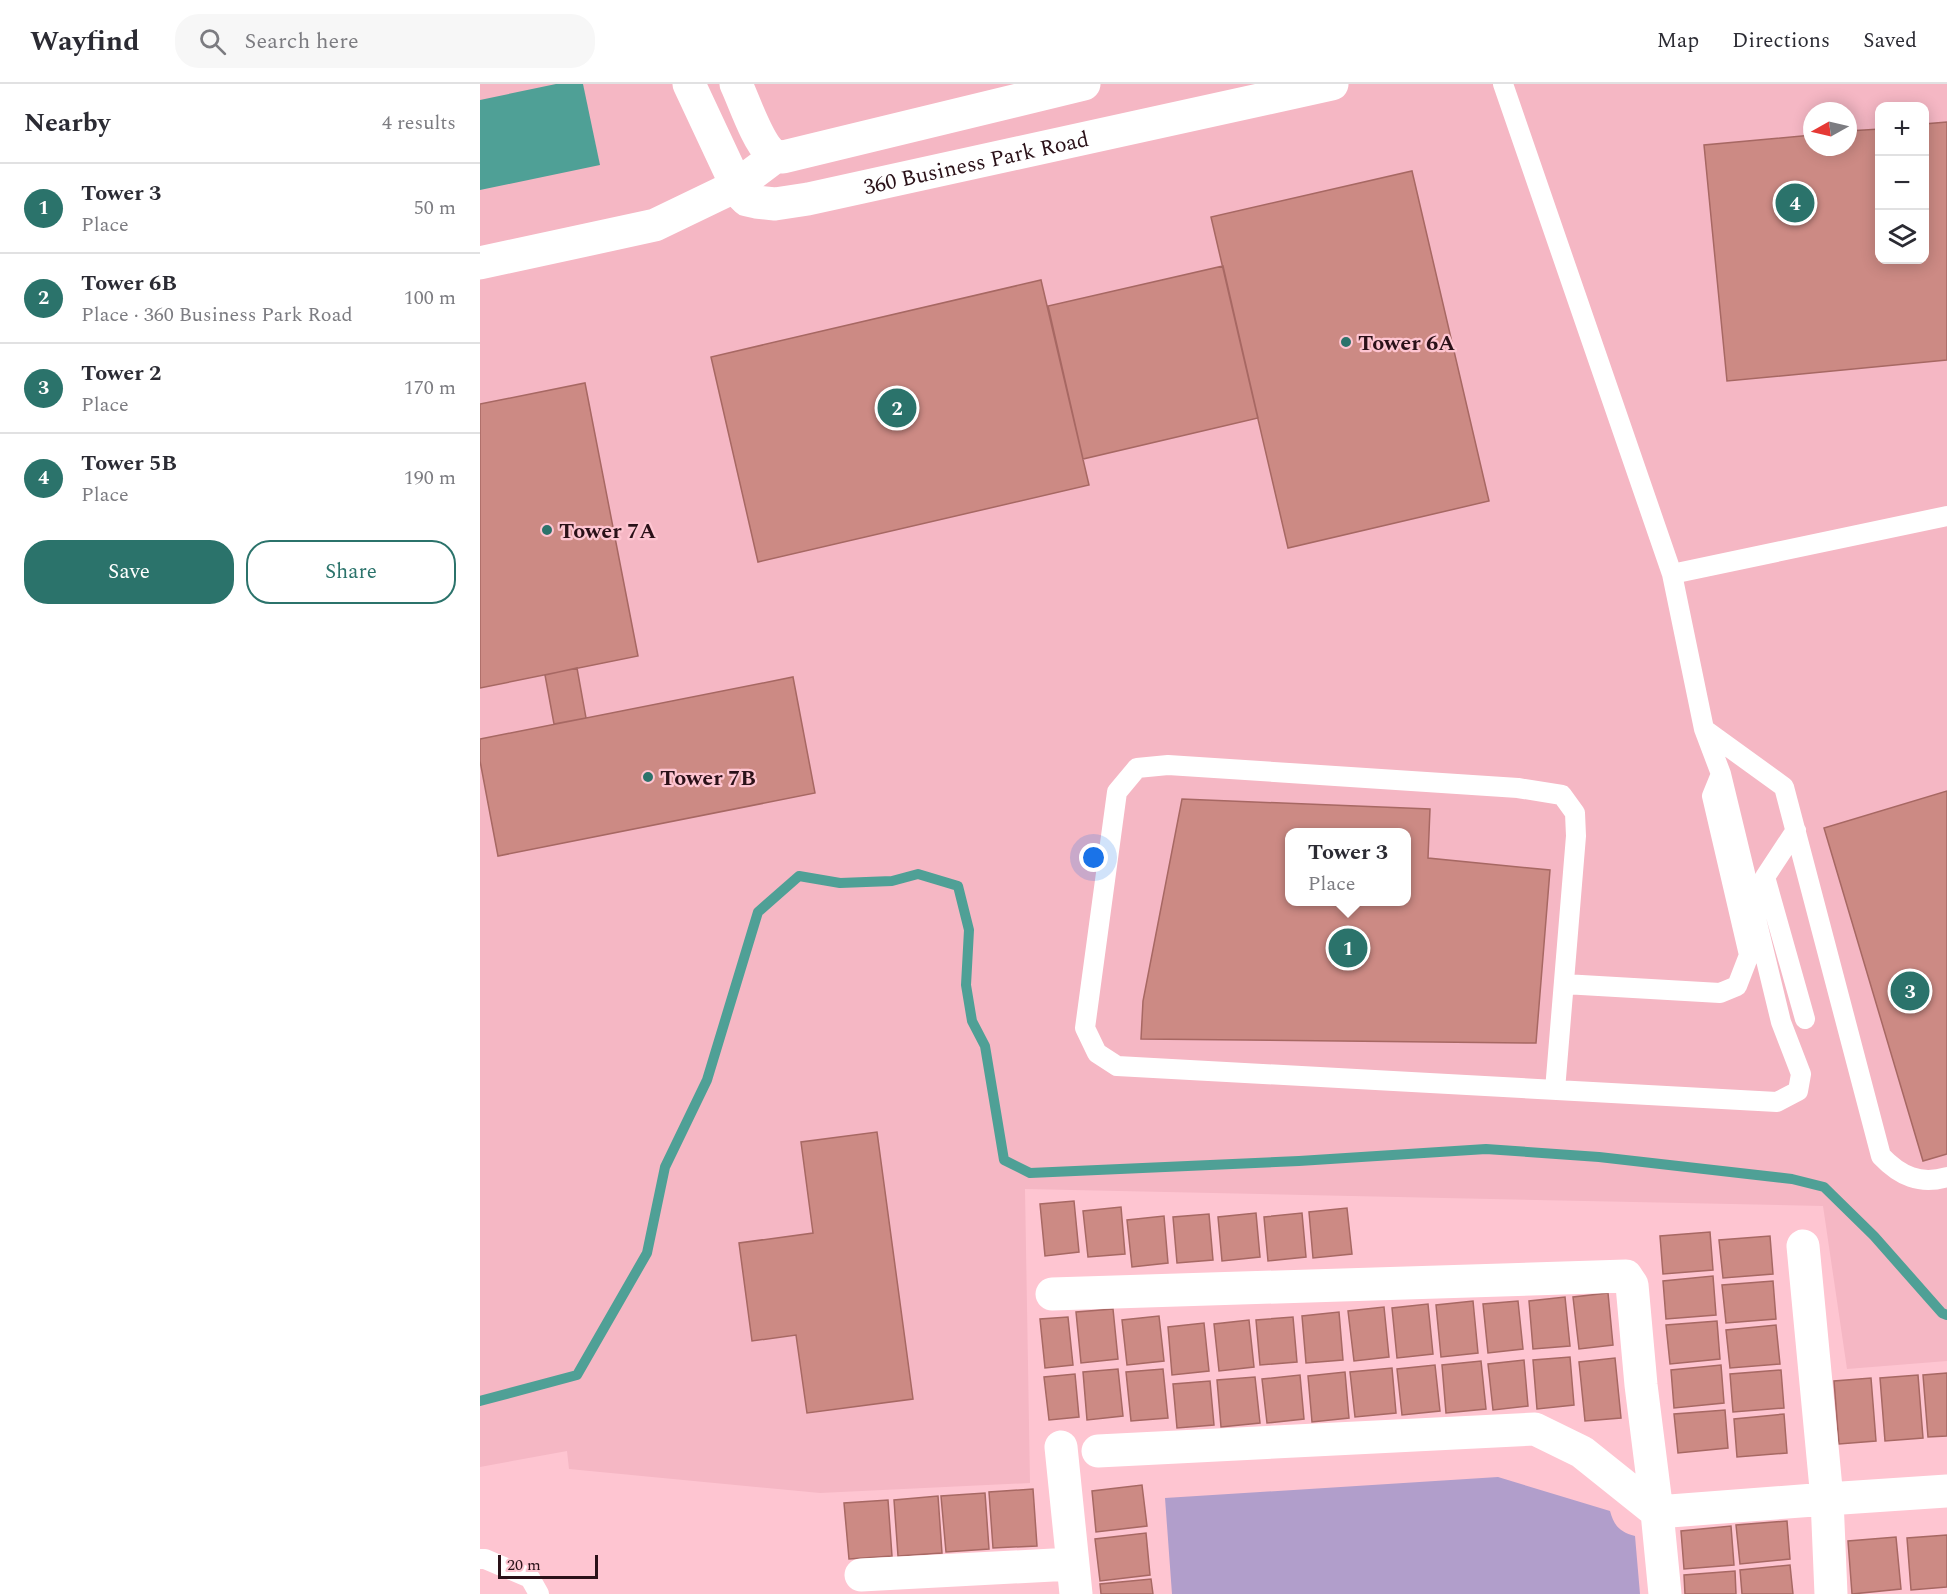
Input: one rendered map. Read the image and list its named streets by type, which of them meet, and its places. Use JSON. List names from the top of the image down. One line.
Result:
{"streets":{"street":["360 Business Park Road"]},"places":["Tower 6A","Tower 7A","Tower 7B"],"scale_bar":"20 m","north":"left","page":{"header":"Wayfind","search":"Search here","nav":["Map","Directions","Saved"],"heading":["Nearby","4 results"],"map_buttons":["+","−"],"list":[{"mark":"1","name":"Tower 3","note":"Place","value":"50 m"},{"mark":"2","name":"Tower 6B","note":"Place · 360 Business Park Road","value":"100 m"},{"mark":"3","name":"Tower 2","note":"Place","value":"170 m"},{"mark":"4","name":"Tower 5B","note":"Place","value":"190 m"}],"pins":["4","2","1","3"],"buttons":["Save","Share"],"popup":["Tower 3","Place"],"scale":"20 m"}}
